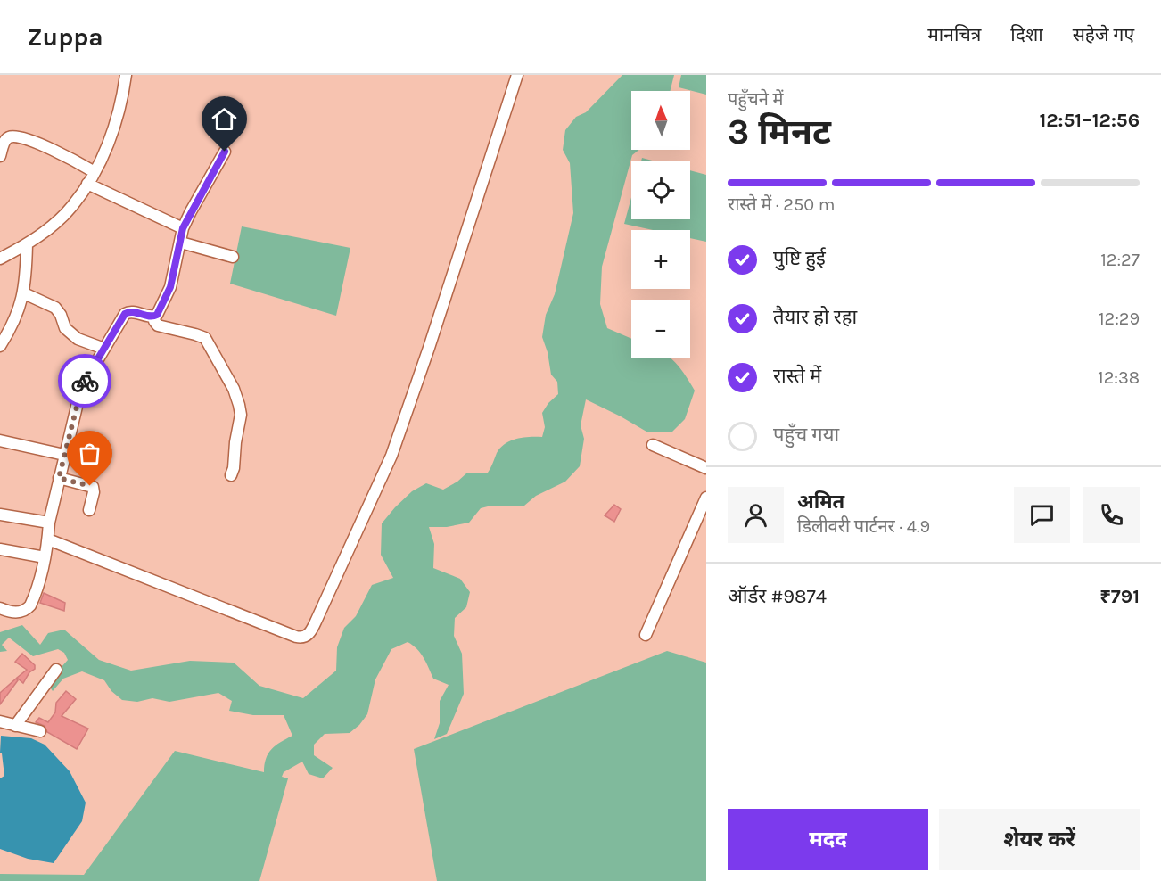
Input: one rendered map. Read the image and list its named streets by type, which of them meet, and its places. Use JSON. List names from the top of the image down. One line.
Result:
{"north":"top","page":{"header":"Zuppa","nav":["मानचित्र","दिशा","सहेजे गए"],"heading":["3 मिनट","पहुँचने में","12:51–12:56"],"panel":["अमित","डिलीवरी पार्टनर · 4.9","ऑर्डर #9874","₹791"],"map_buttons":["+","−"],"bar":"रास्ते में · 250 m","list":[["पुष्टि हुई","12:27"],["तैयार हो रहा","12:29"],["रास्ते में","12:38"],"पहुँच गया"],"buttons":["मदद","शेयर करें"]}}
